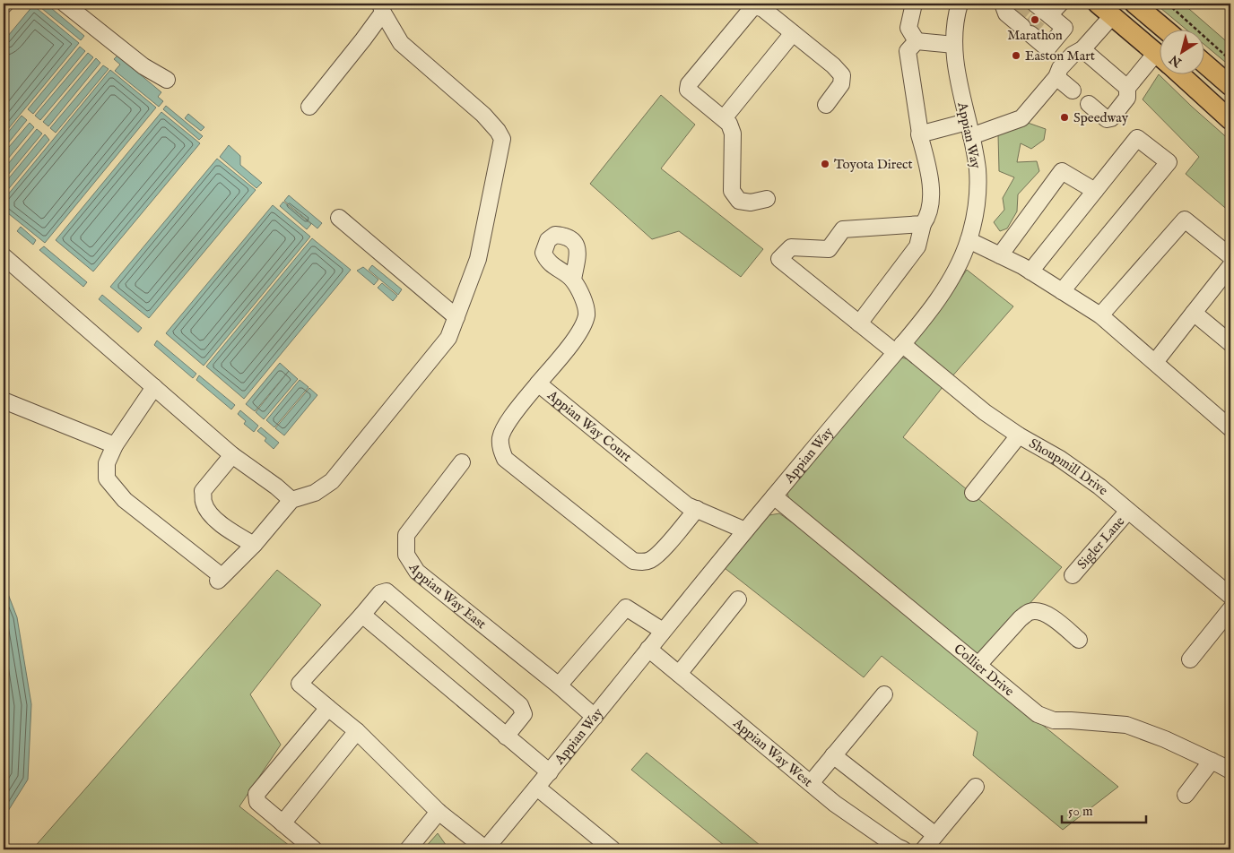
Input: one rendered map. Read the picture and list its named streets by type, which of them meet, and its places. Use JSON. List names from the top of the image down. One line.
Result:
{"streets":{"street":["Appian Way","Appian Way Court","Shoupmill Drive","Sigler Lane","Appian Way East","Collier Drive","Appian Way West"]},"crossings":[["Appian Way","Appian Way Court"],["Appian Way","Shoupmill Drive"],["Appian Way","Appian Way East"],["Appian Way","Collier Drive"],["Appian Way","Appian Way West"],["Shoupmill Drive","Sigler Lane"]],"places":["Marathon","Easton Mart","Speedway","Toyota Direct"],"scale_bar":"50 m","north":"bottom left"}
